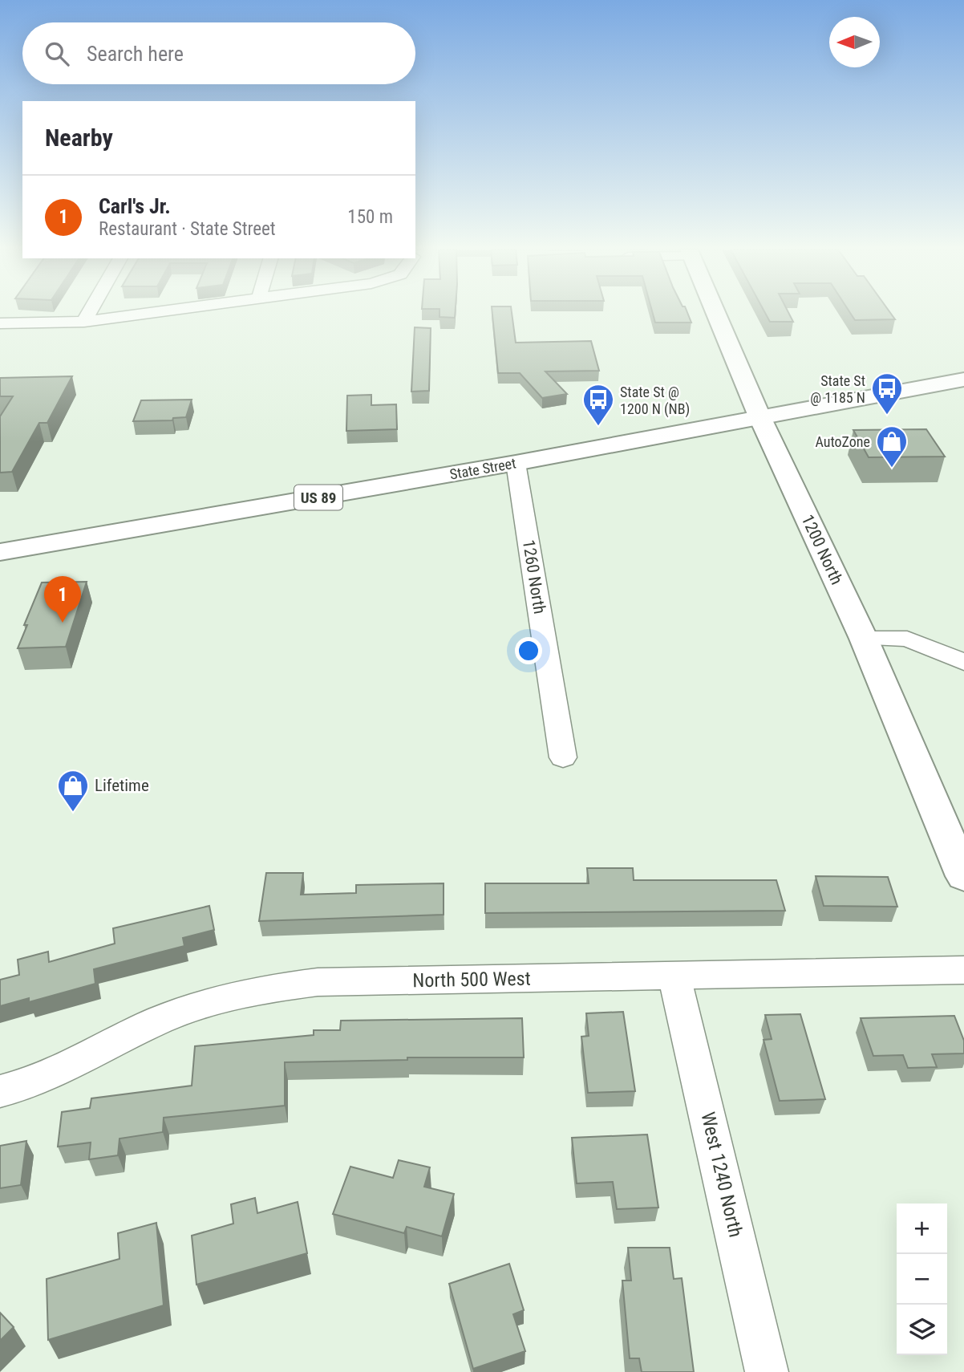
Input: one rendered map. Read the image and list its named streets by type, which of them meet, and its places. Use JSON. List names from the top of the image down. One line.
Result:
{"streets":{"street":["State Street","US 89","1200 North","1260 North","North 500 West","West 1240 North"]},"crossings":[["State Street","1200 North"],["State Street","1260 North"],["North 500 West","West 1240 North"]],"places":{"bus stop":["State St @ 1185 N","State St @ 1200 N (NB)"],"shop":["AutoZone","Lifetime"]},"north":"left","page":{"search":"Search here","heading":"Nearby","list":[{"mark":"1","name":"Carl's Jr.","note":"Restaurant · State Street","value":"150 m"}],"pins":"1","map_buttons":["+","−"]}}
